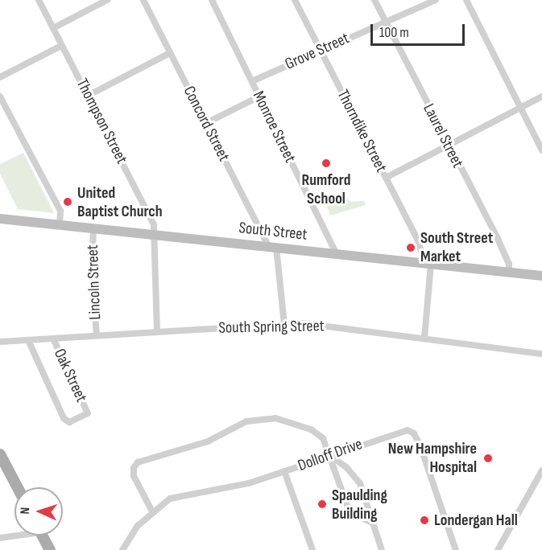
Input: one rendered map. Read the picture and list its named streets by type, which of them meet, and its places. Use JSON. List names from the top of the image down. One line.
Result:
{"streets":{"main road":["South Street"],"street":["Grove Street","Thompson Street","Concord Street","Monroe Street","Thorndike Street","Laurel Street","Lincoln Street","South Spring Street","Oak Street","Dolloff Drive"]},"crossings":[["Grove Street","Monroe Street"],["Grove Street","Thorndike Street"],["Grove Street","Laurel Street"],["Thompson Street","South Street"],["Thompson Street","South Spring Street"],["Concord Street","South Street"],["Concord Street","South Spring Street"],["Monroe Street","South Street"],["Thorndike Street","South Street"],["Thorndike Street","South Spring Street"],["Laurel Street","South Street"],["South Street","Lincoln Street"],["Lincoln Street","South Spring Street"],["South Spring Street","Oak Street"]],"places":["Rumford School","United Baptist Church","South Street Market","New Hampshire Hospital","Spaulding Building","Londergan Hall"],"scale_bar":"100 m","north":"left"}
